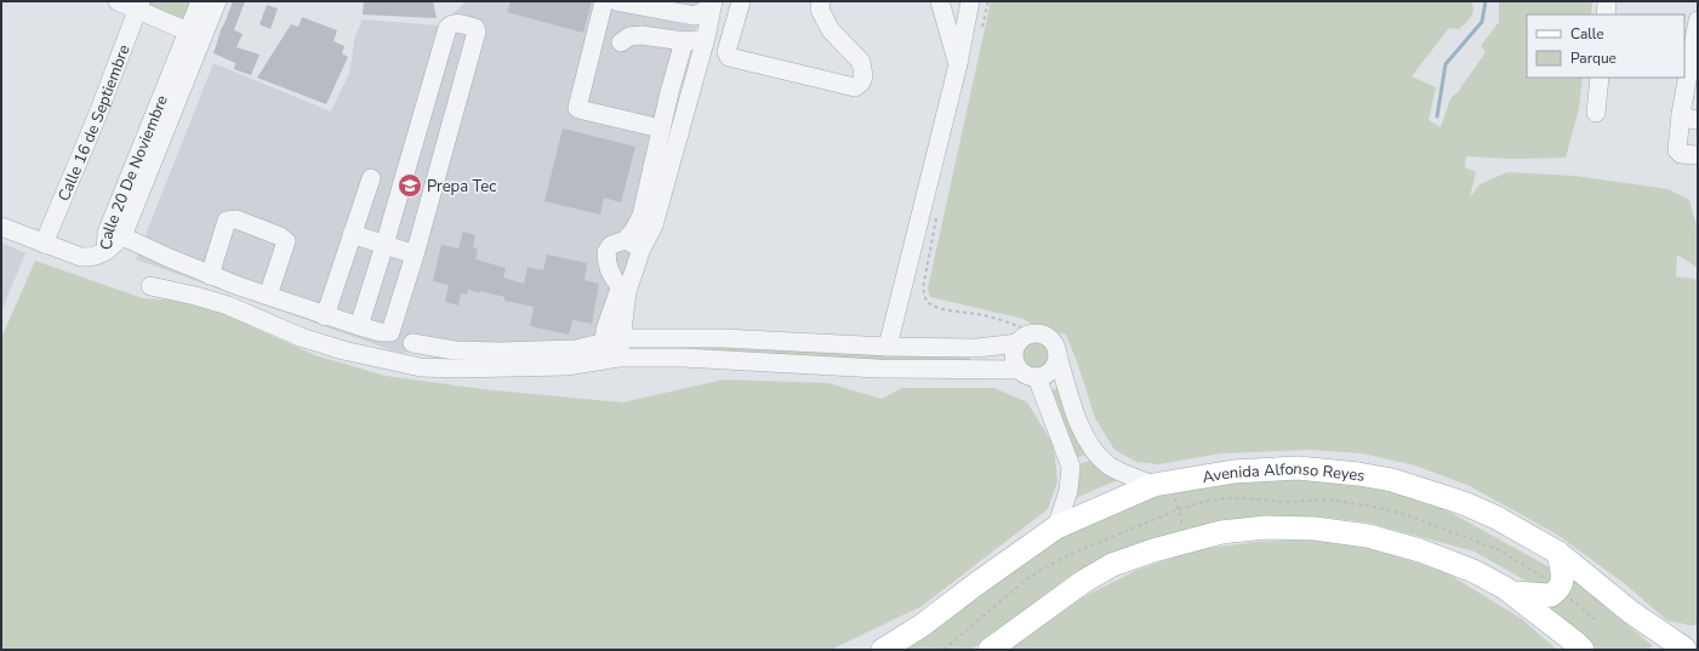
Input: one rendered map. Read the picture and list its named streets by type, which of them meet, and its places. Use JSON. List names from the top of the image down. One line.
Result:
{"streets":{"main road":["Avenida Alfonso Reyes"],"street":["Calle 16 de Septiembre","Calle 20 De Noviembre"]},"places":{"school or university":["Prepa Tec"]},"legend":["Calle","Parque"]}
